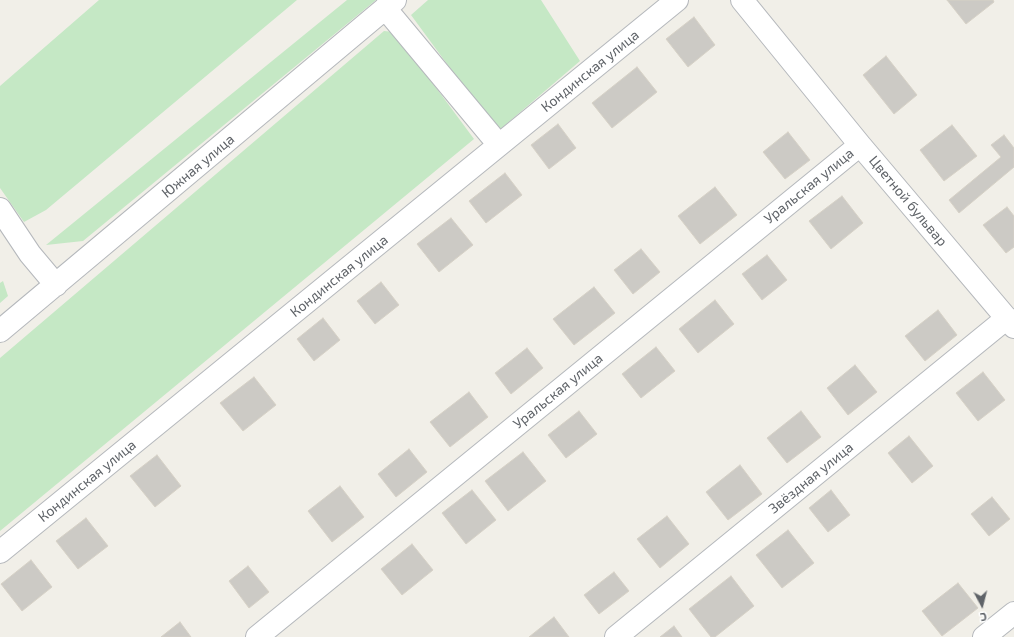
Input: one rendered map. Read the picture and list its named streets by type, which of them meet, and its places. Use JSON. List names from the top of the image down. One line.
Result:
{"streets":{"street":["Кондинская улица","Южная улица","Уральская улица","Цветной бульвар","Звёздная улица"]},"crossings":[["Уральская улица","Цветной бульвар"],["Цветной бульвар","Звёздная улица"]],"north":"bottom"}
